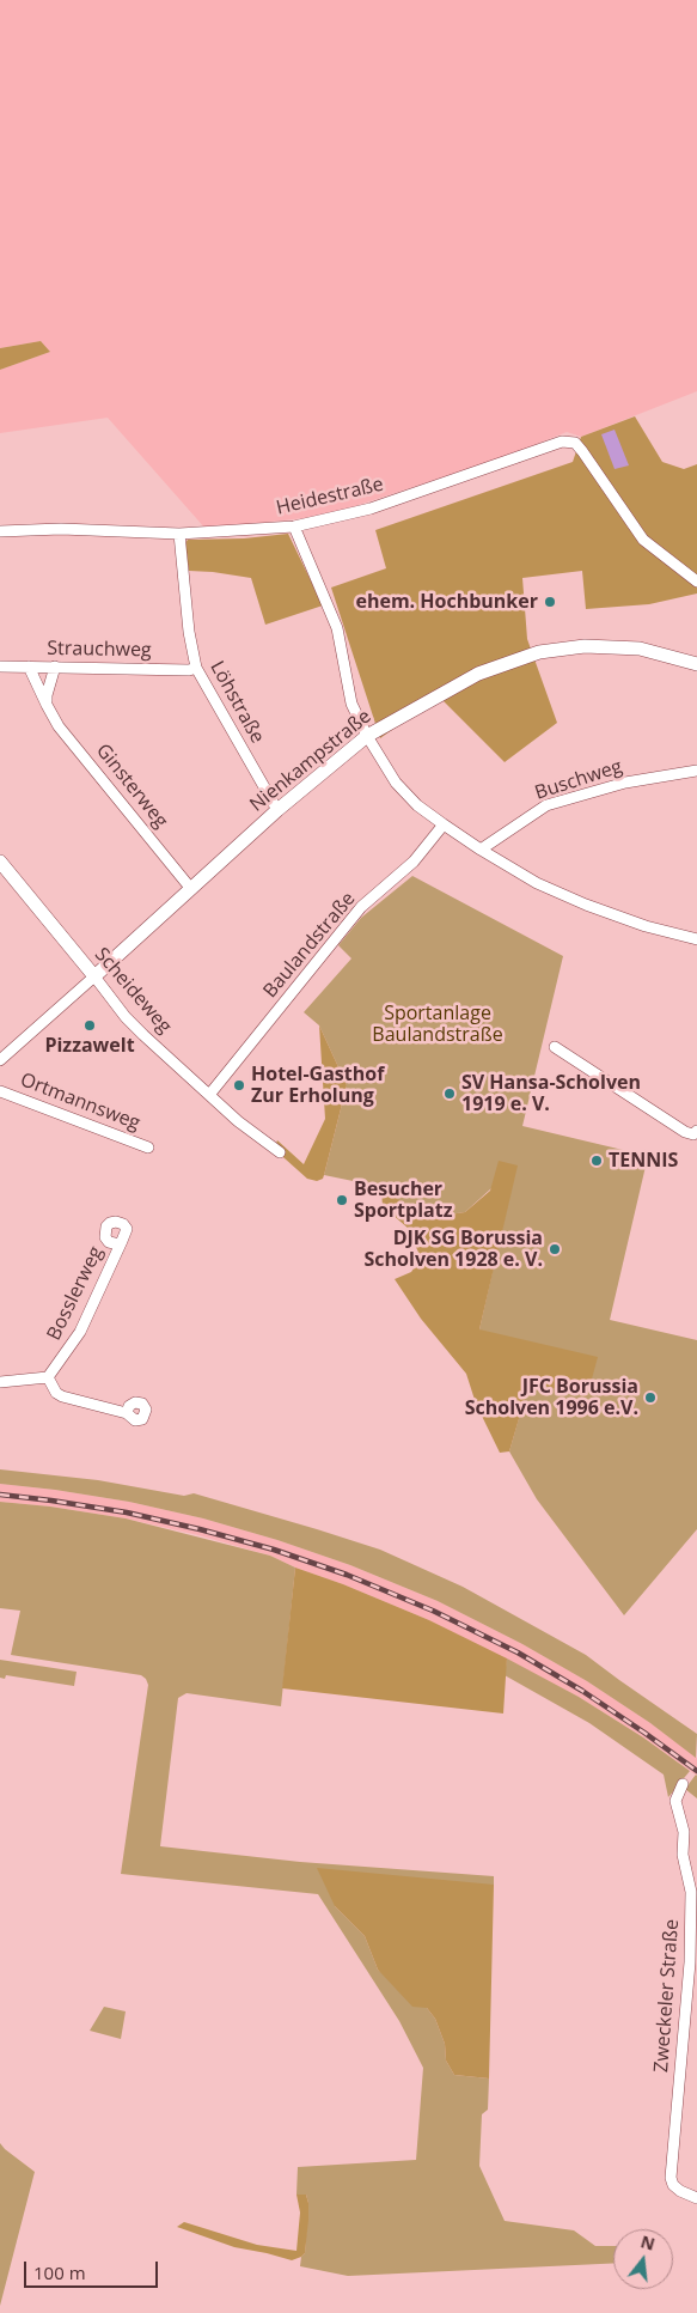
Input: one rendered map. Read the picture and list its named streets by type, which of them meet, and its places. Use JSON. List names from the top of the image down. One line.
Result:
{"streets":{"street":["Heidestraße","Strauchweg","Löhstraße","Nienkampstraße","Buschweg","Ginsterweg","Baulandstraße","Scheideweg","Ortmannsweg","Bosslerweg","Zweckeler Straße"]},"crossings":[["Heidestraße","Löhstraße"],["Strauchweg","Löhstraße"],["Strauchweg","Ginsterweg"],["Löhstraße","Nienkampstraße"],["Nienkampstraße","Ginsterweg"],["Nienkampstraße","Scheideweg"],["Baulandstraße","Scheideweg"]],"parks":["Sportanlage Baulandstraße"],"places":["ehem. Hochbunker","Pizzawelt","Hotel-Gasthof Zur Erholung","SV Hansa-Scholven 1919 e. V.","TENNIS","Besucher Sportplatz","DJK SG Borussia Scholven 1928 e. V.","JFC Borussia Scholven 1996 e.V."],"scale_bar":"100 m","north":"top"}
